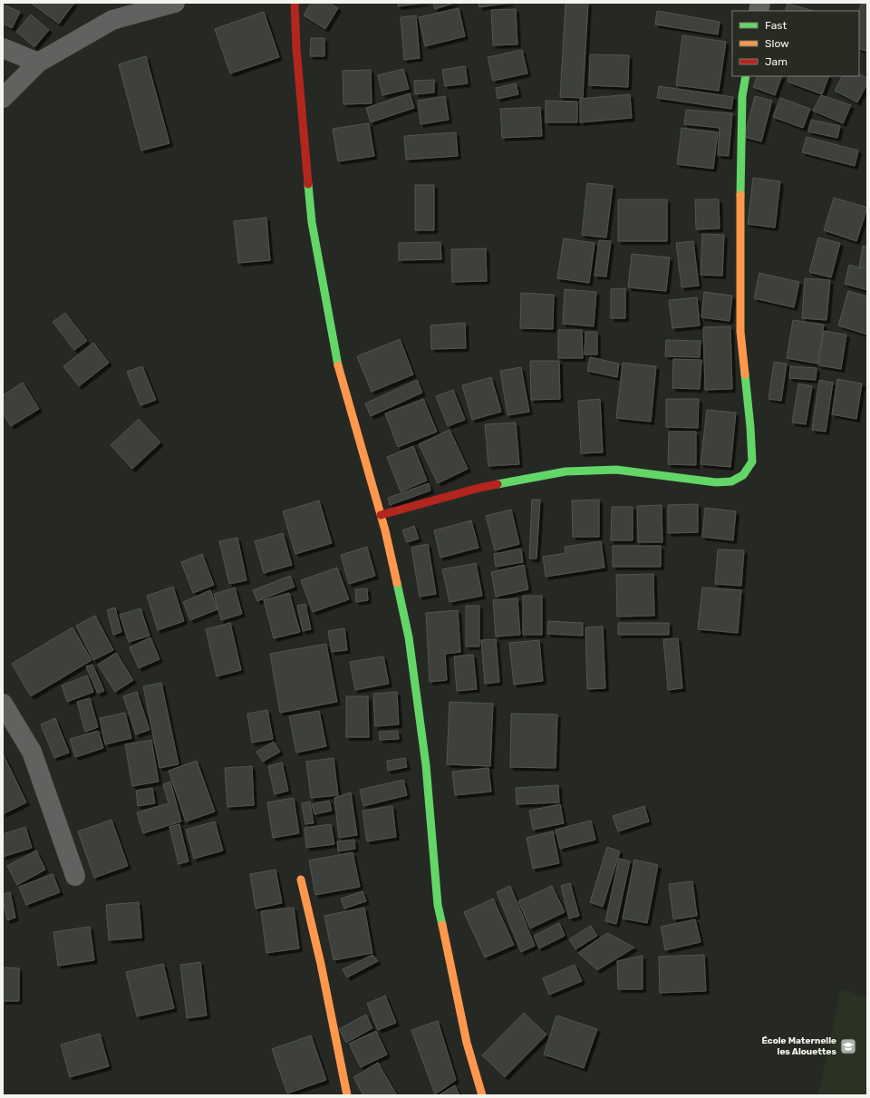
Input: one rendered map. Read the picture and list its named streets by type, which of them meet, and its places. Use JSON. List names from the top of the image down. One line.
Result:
{"places":{"school or university":["École Maternelle les Alouettes"]},"legend":["Fast","Slow","Jam"]}
